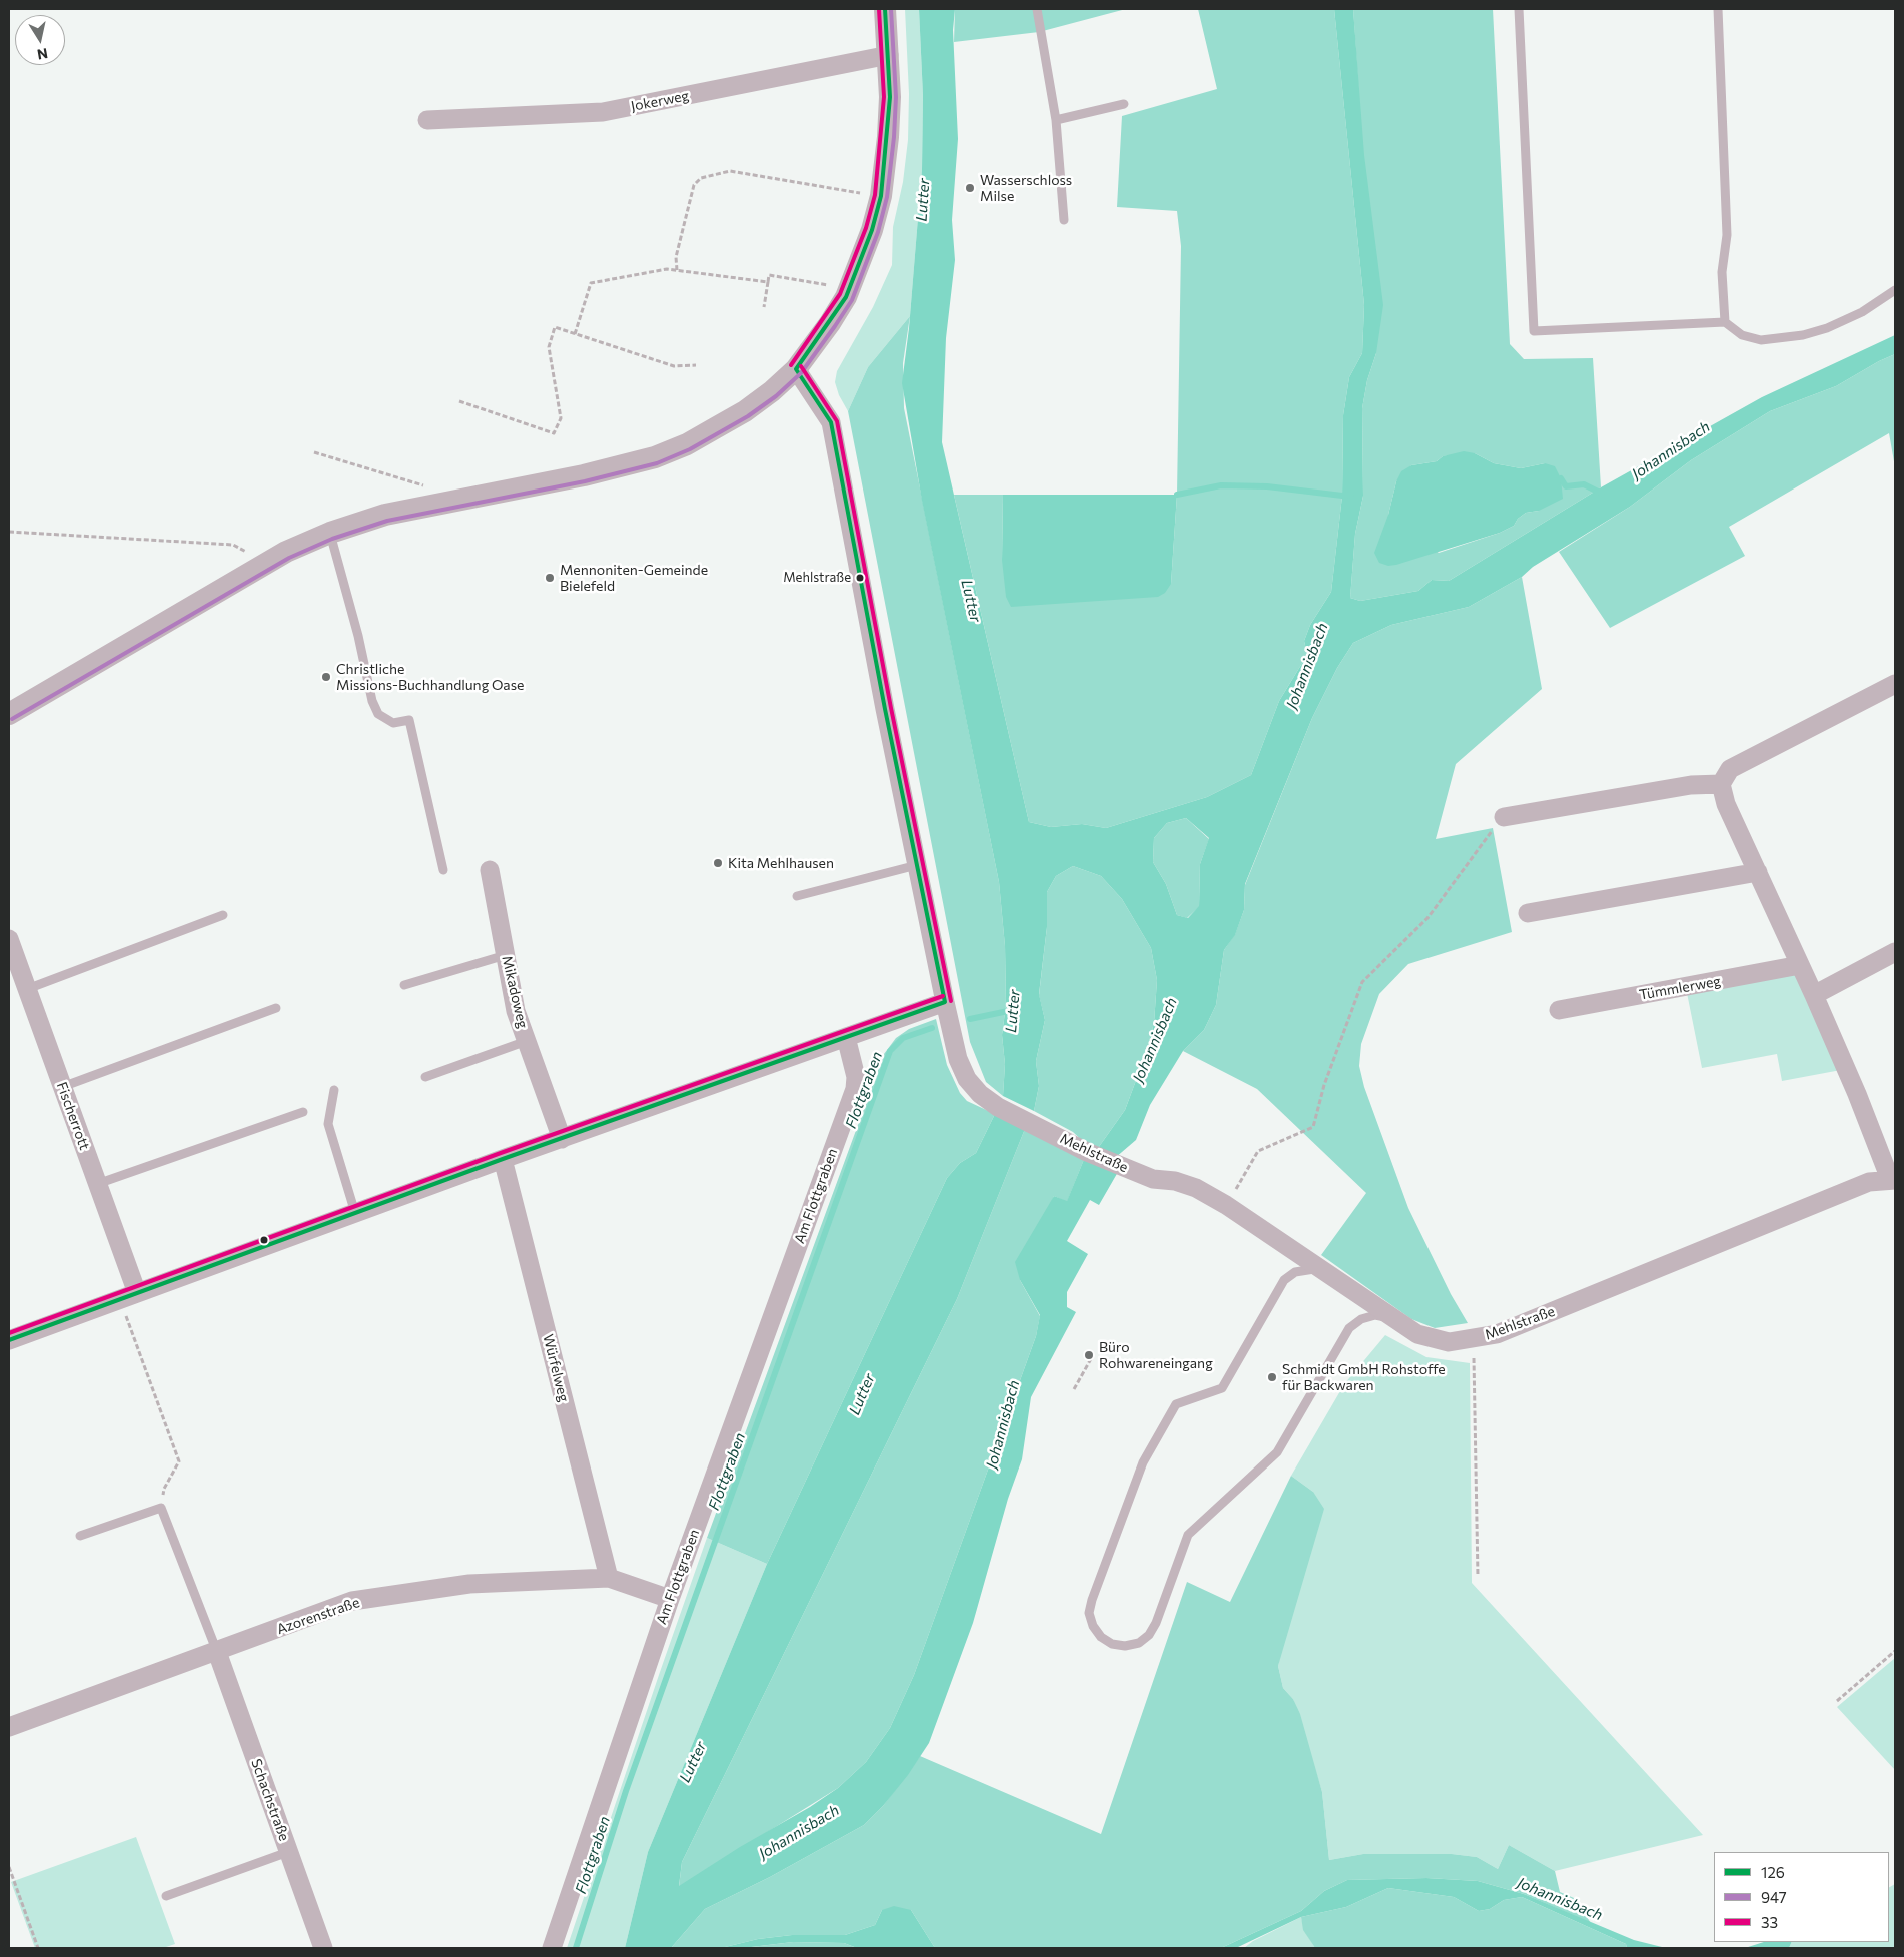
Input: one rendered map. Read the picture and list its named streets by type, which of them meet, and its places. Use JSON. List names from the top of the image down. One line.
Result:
{"streets":{"street":["Jokerweg","Tümmlerweg","Mikadoweg","Fischerrott","Mehlstraße","Am Flottgraben","Würfelweg","Azorenstraße","Schachstraße"]},"crossings":[["Am Flottgraben","Azorenstraße"],["Würfelweg","Azorenstraße"],["Azorenstraße","Schachstraße"]],"water":["Lutter","Johannisbach","Flottgraben"],"places":["Wasserschloss Milse","Mennoniten-Gemeinde Bielefeld","Mehlstraße","Christliche Missions-Buchhandlung Oase","Kita Mehlhausen","Büro Rohwareneingang","Schmidt GmbH Rohstoffe für Backwaren"],"lines":["transit line 126","transit line 947","transit line 33"],"legend":["126","947","33"],"north":"bottom"}
